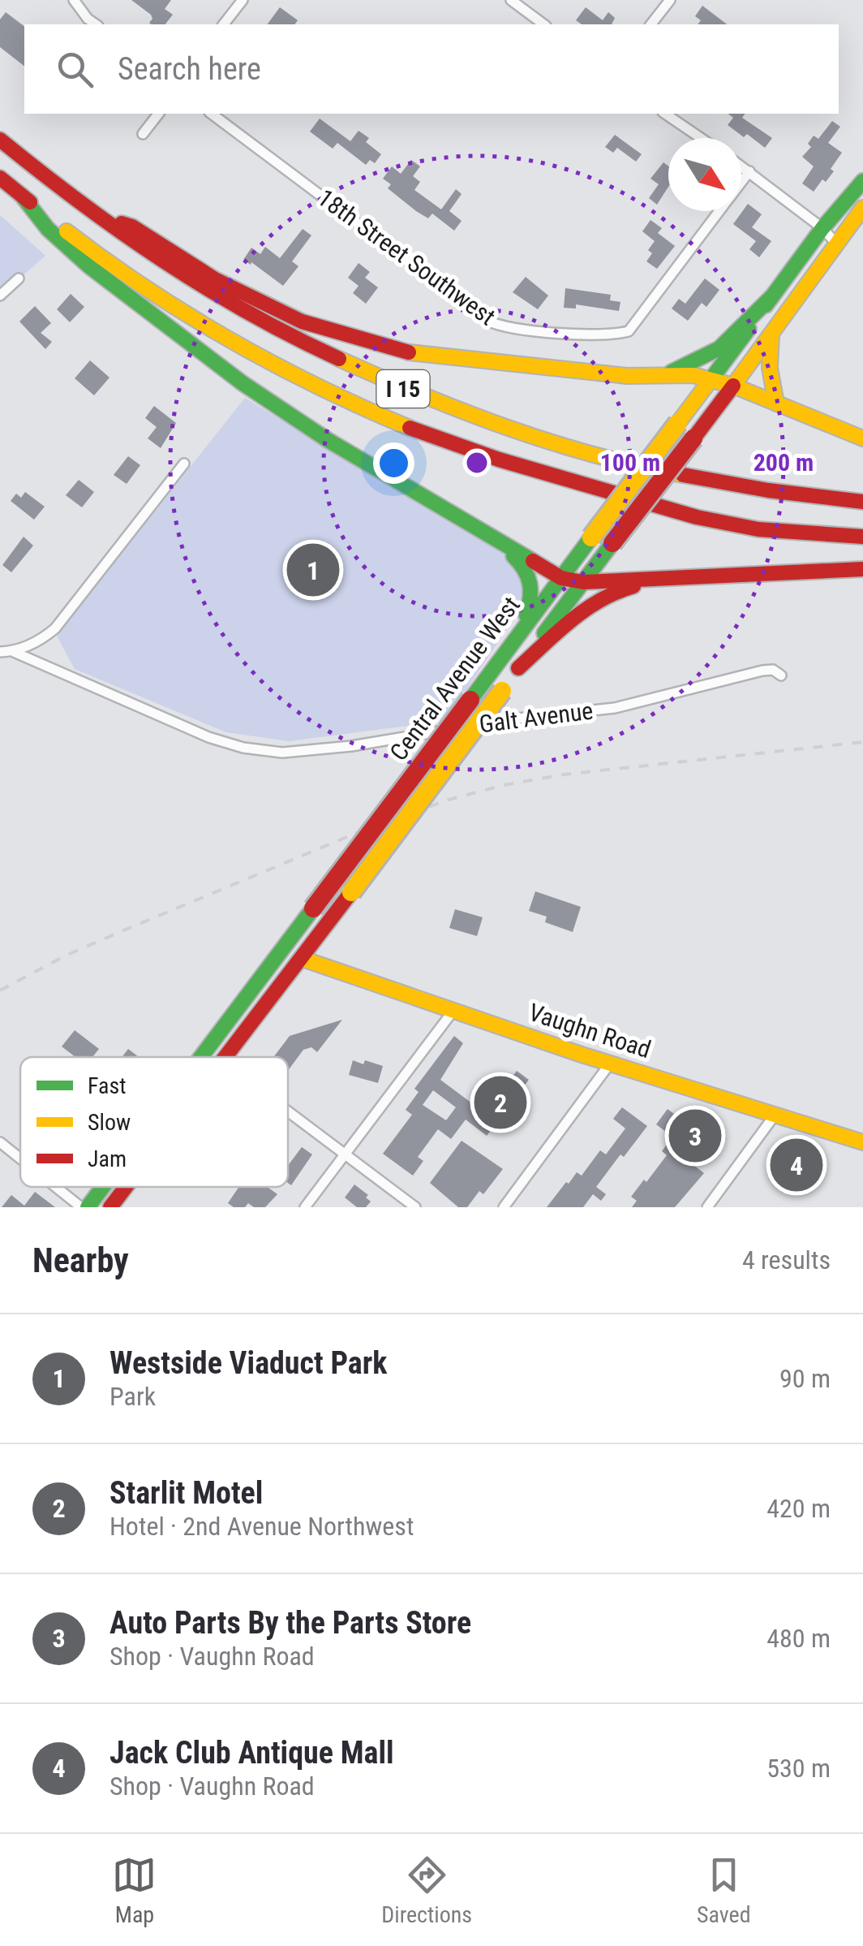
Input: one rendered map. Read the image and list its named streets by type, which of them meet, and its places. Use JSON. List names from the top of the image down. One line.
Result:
{"streets":{"main road":["I 15","Central Avenue West","Vaughn Road"],"street":["18th Street Southwest","Galt Avenue"]},"crossings":[["Central Avenue West","Vaughn Road"]],"legend":["Fast","Slow","Jam"],"north":"bottom right","page":{"search":"Search here","pins":["1","2","3","4"],"heading":["Nearby","4 results"],"list":[{"mark":"1","name":"Westside Viaduct Park","note":"Park","value":"90 m"},{"mark":"2","name":"Starlit Motel","note":"Hotel · 2nd Avenue Northwest","value":"420 m"},{"mark":"3","name":"Auto Parts By the Parts Store","note":"Shop · Vaughn Road","value":"480 m"},{"mark":"4","name":"Jack Club Antique Mall","note":"Shop · Vaughn Road","value":"530 m"}],"nav":["Map","Directions","Saved"]},"rings":["100 m","200 m"]}
